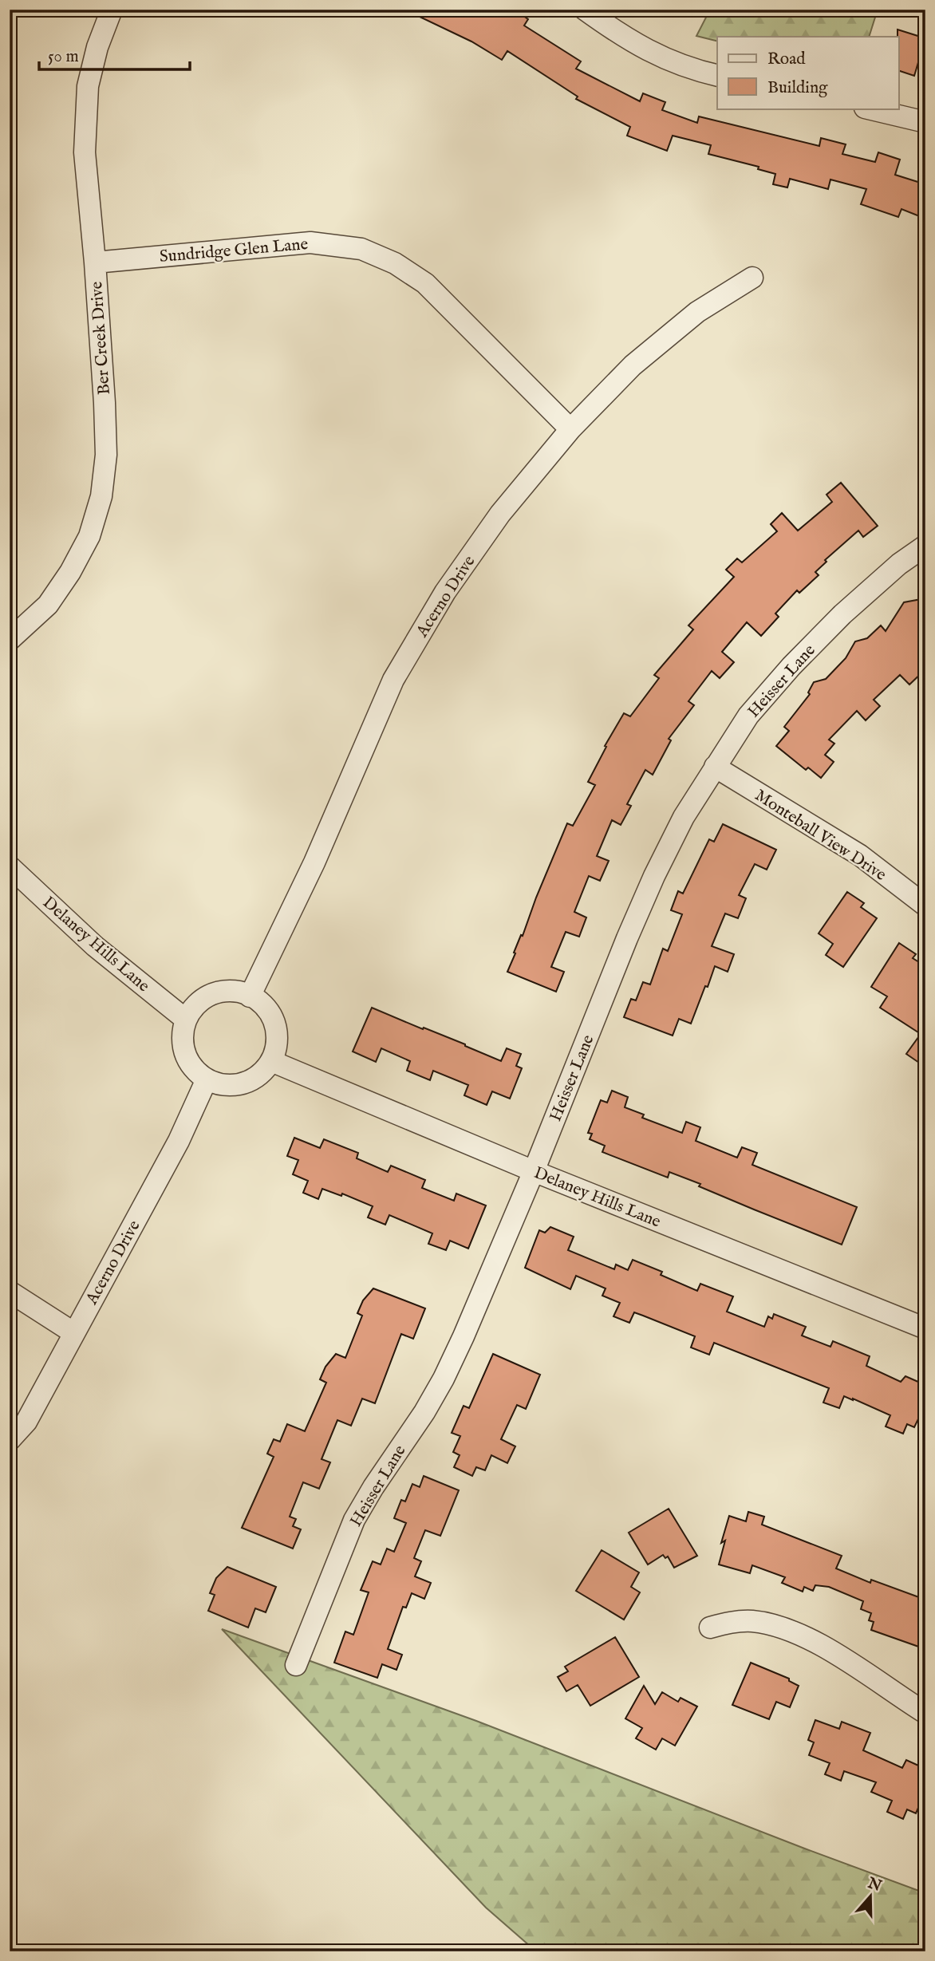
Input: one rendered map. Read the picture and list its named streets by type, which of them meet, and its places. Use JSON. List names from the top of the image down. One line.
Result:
{"streets":{"street":["Sundridge Glen Lane","Ber Creek Drive","Acerno Drive","Heisser Lane","Monteball View Drive","Delaney Hills Lane"]},"crossings":[["Sundridge Glen Lane","Ber Creek Drive"],["Sundridge Glen Lane","Acerno Drive"],["Acerno Drive","Delaney Hills Lane"],["Heisser Lane","Monteball View Drive"],["Heisser Lane","Delaney Hills Lane"]],"legend":["Road","Building"],"scale_bar":"50 m","north":"top"}
